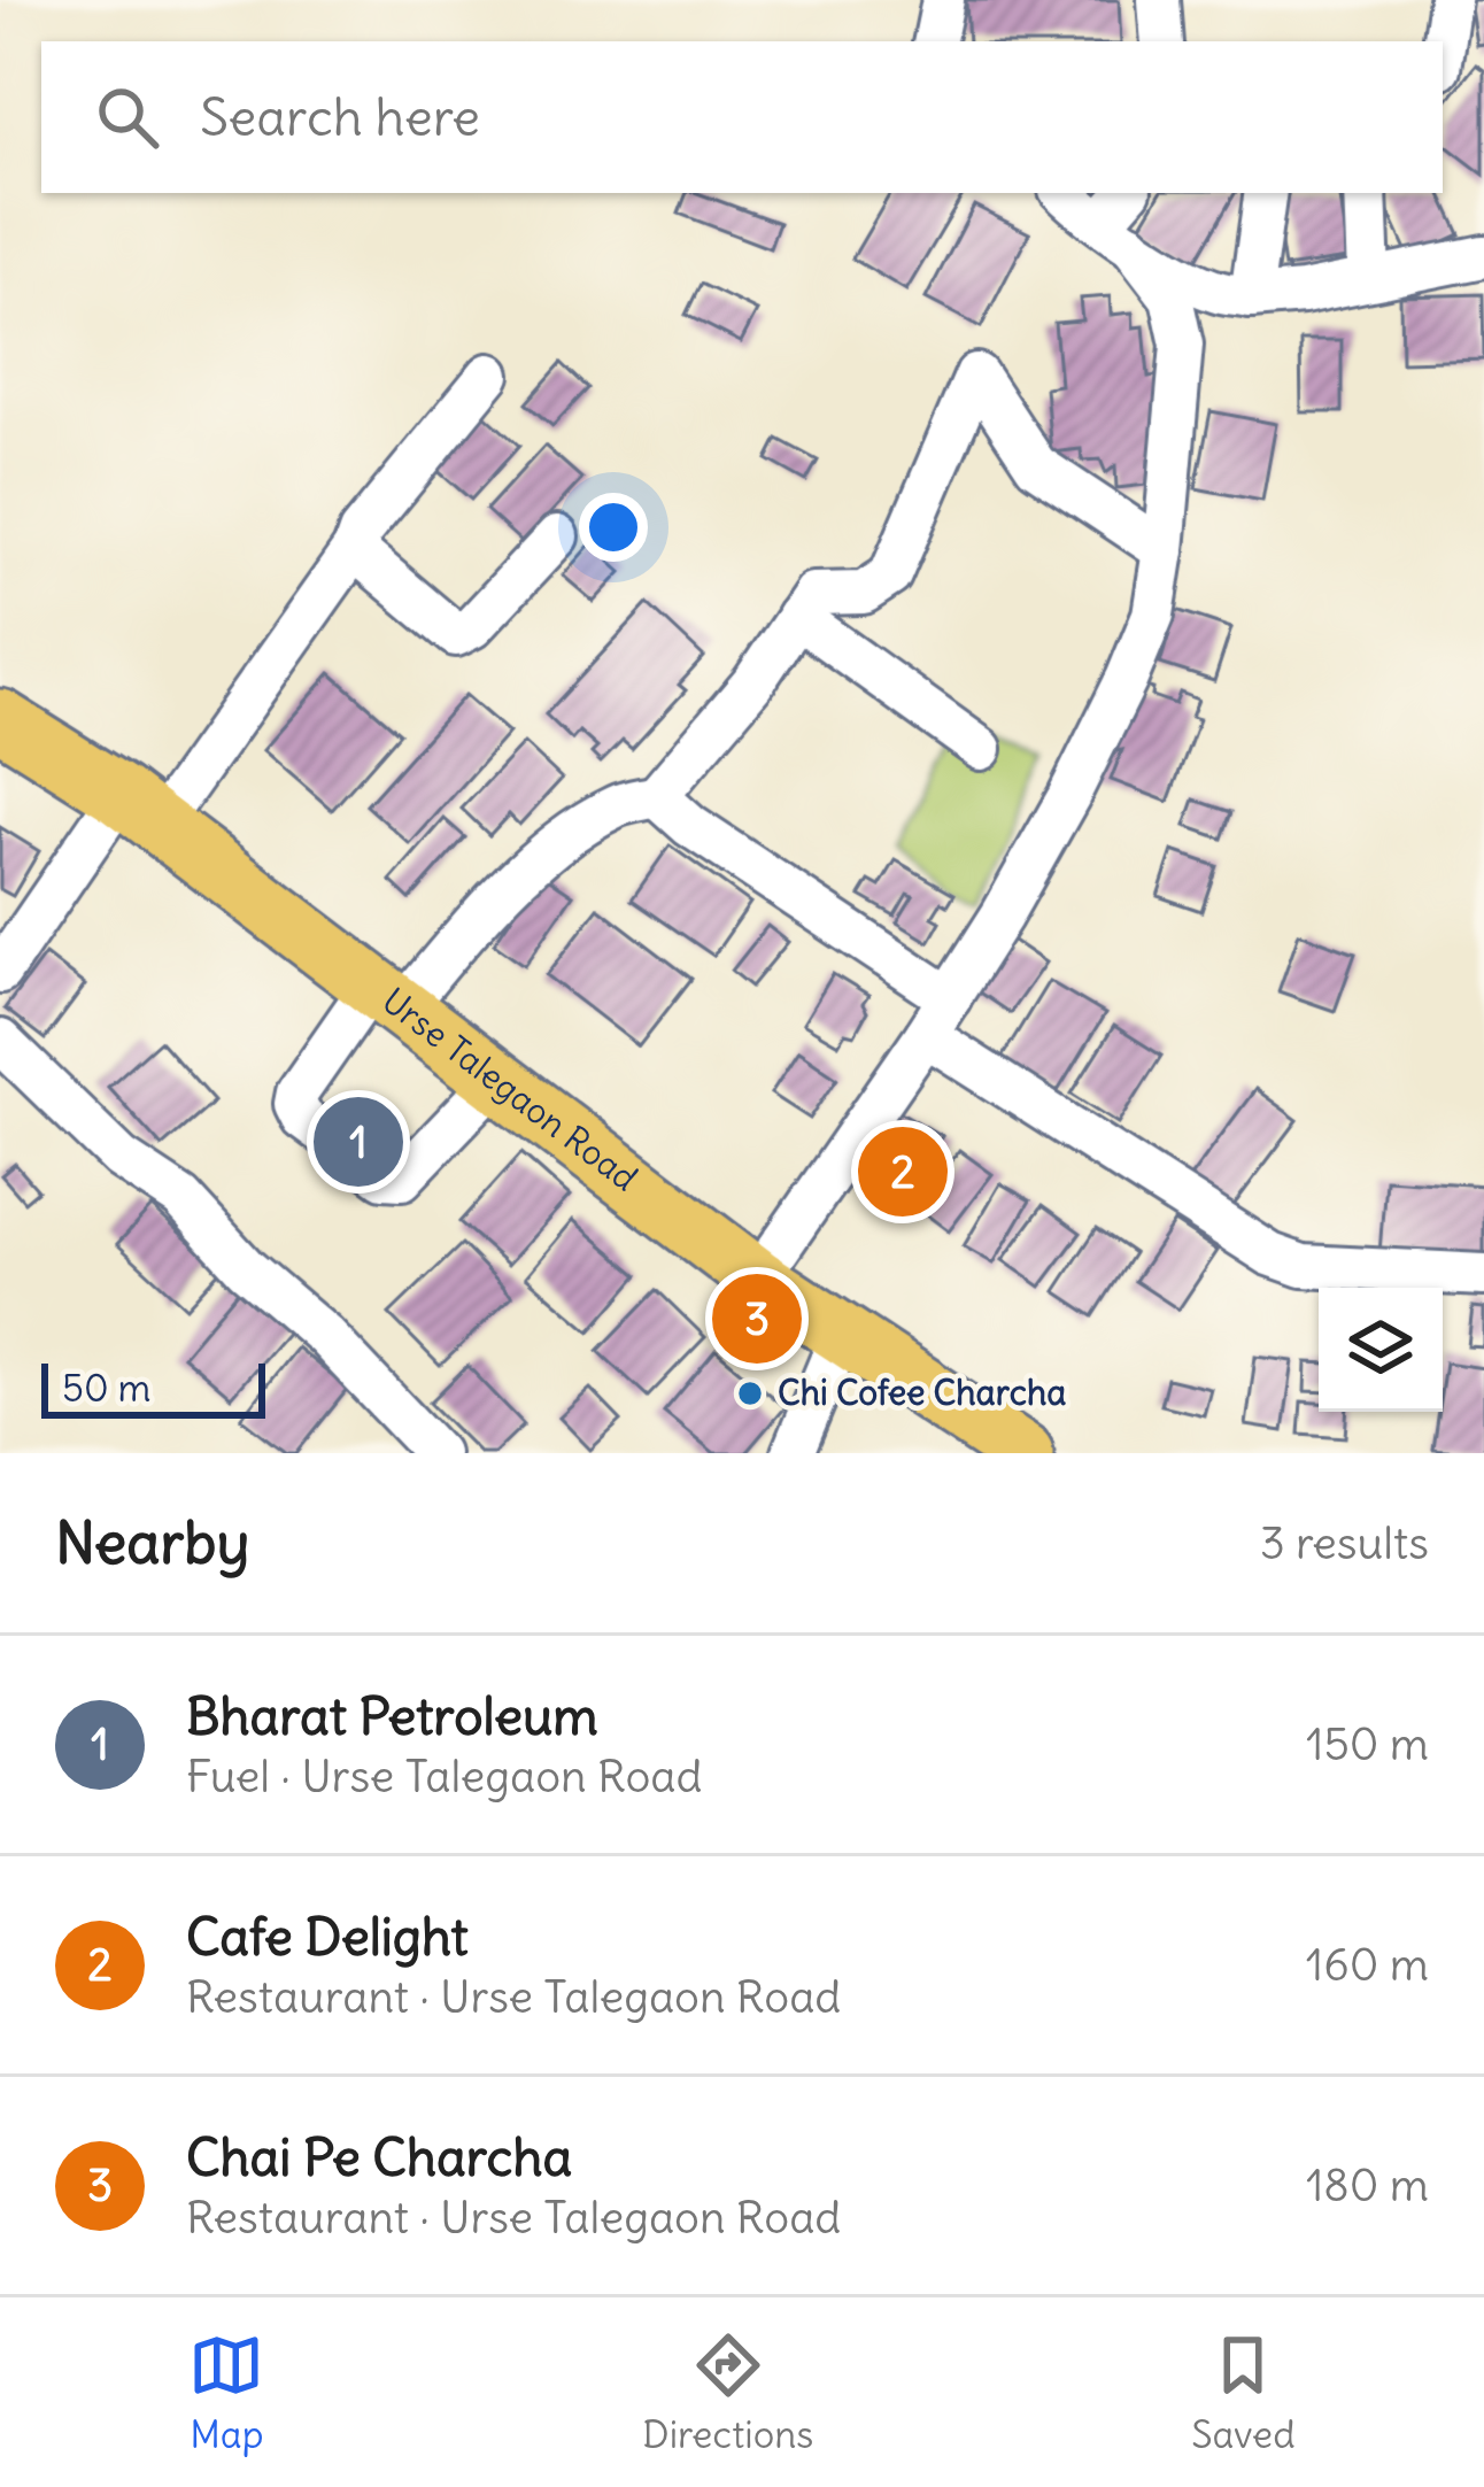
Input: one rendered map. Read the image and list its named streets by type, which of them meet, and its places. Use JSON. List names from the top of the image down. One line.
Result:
{"streets":{"highway":["Urse Talegaon Road"]},"places":["Chi Cofee Charcha"],"scale_bar":"50 m","page":{"search":"Search here","pins":["1","2","3"],"scale":"50 m","heading":["Nearby","3 results"],"list":[{"mark":"1","name":"Bharat Petroleum","note":"Fuel · Urse Talegaon Road","value":"150 m"},{"mark":"2","name":"Cafe Delight","note":"Restaurant · Urse Talegaon Road","value":"160 m"},{"mark":"3","name":"Chai Pe Charcha","note":"Restaurant · Urse Talegaon Road","value":"180 m"}],"nav":["Map","Directions","Saved"]}}
